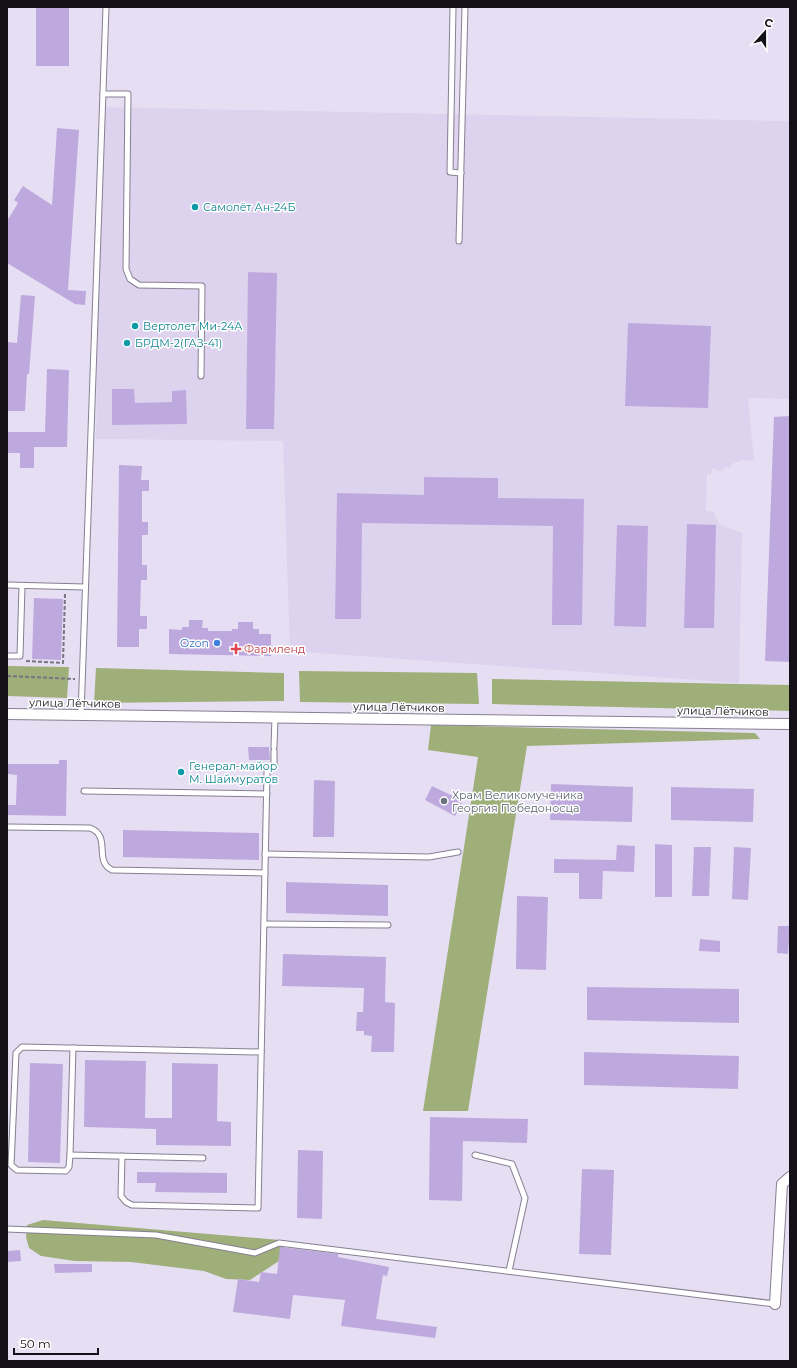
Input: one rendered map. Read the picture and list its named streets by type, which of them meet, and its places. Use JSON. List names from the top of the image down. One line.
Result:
{"streets":{"street":["улица Лётчиков"]},"places":{"other":["Самолёт Ан-24Б","Вертолет Ми-24А","БРДМ-2(ГАЗ-41)","Ozon","Генерал-майор М. Шаймуратов","Храм Великомученика Георгия Победоносца"],"health":["Фармленд"]},"scale_bar":"50 m","north":"top"}
